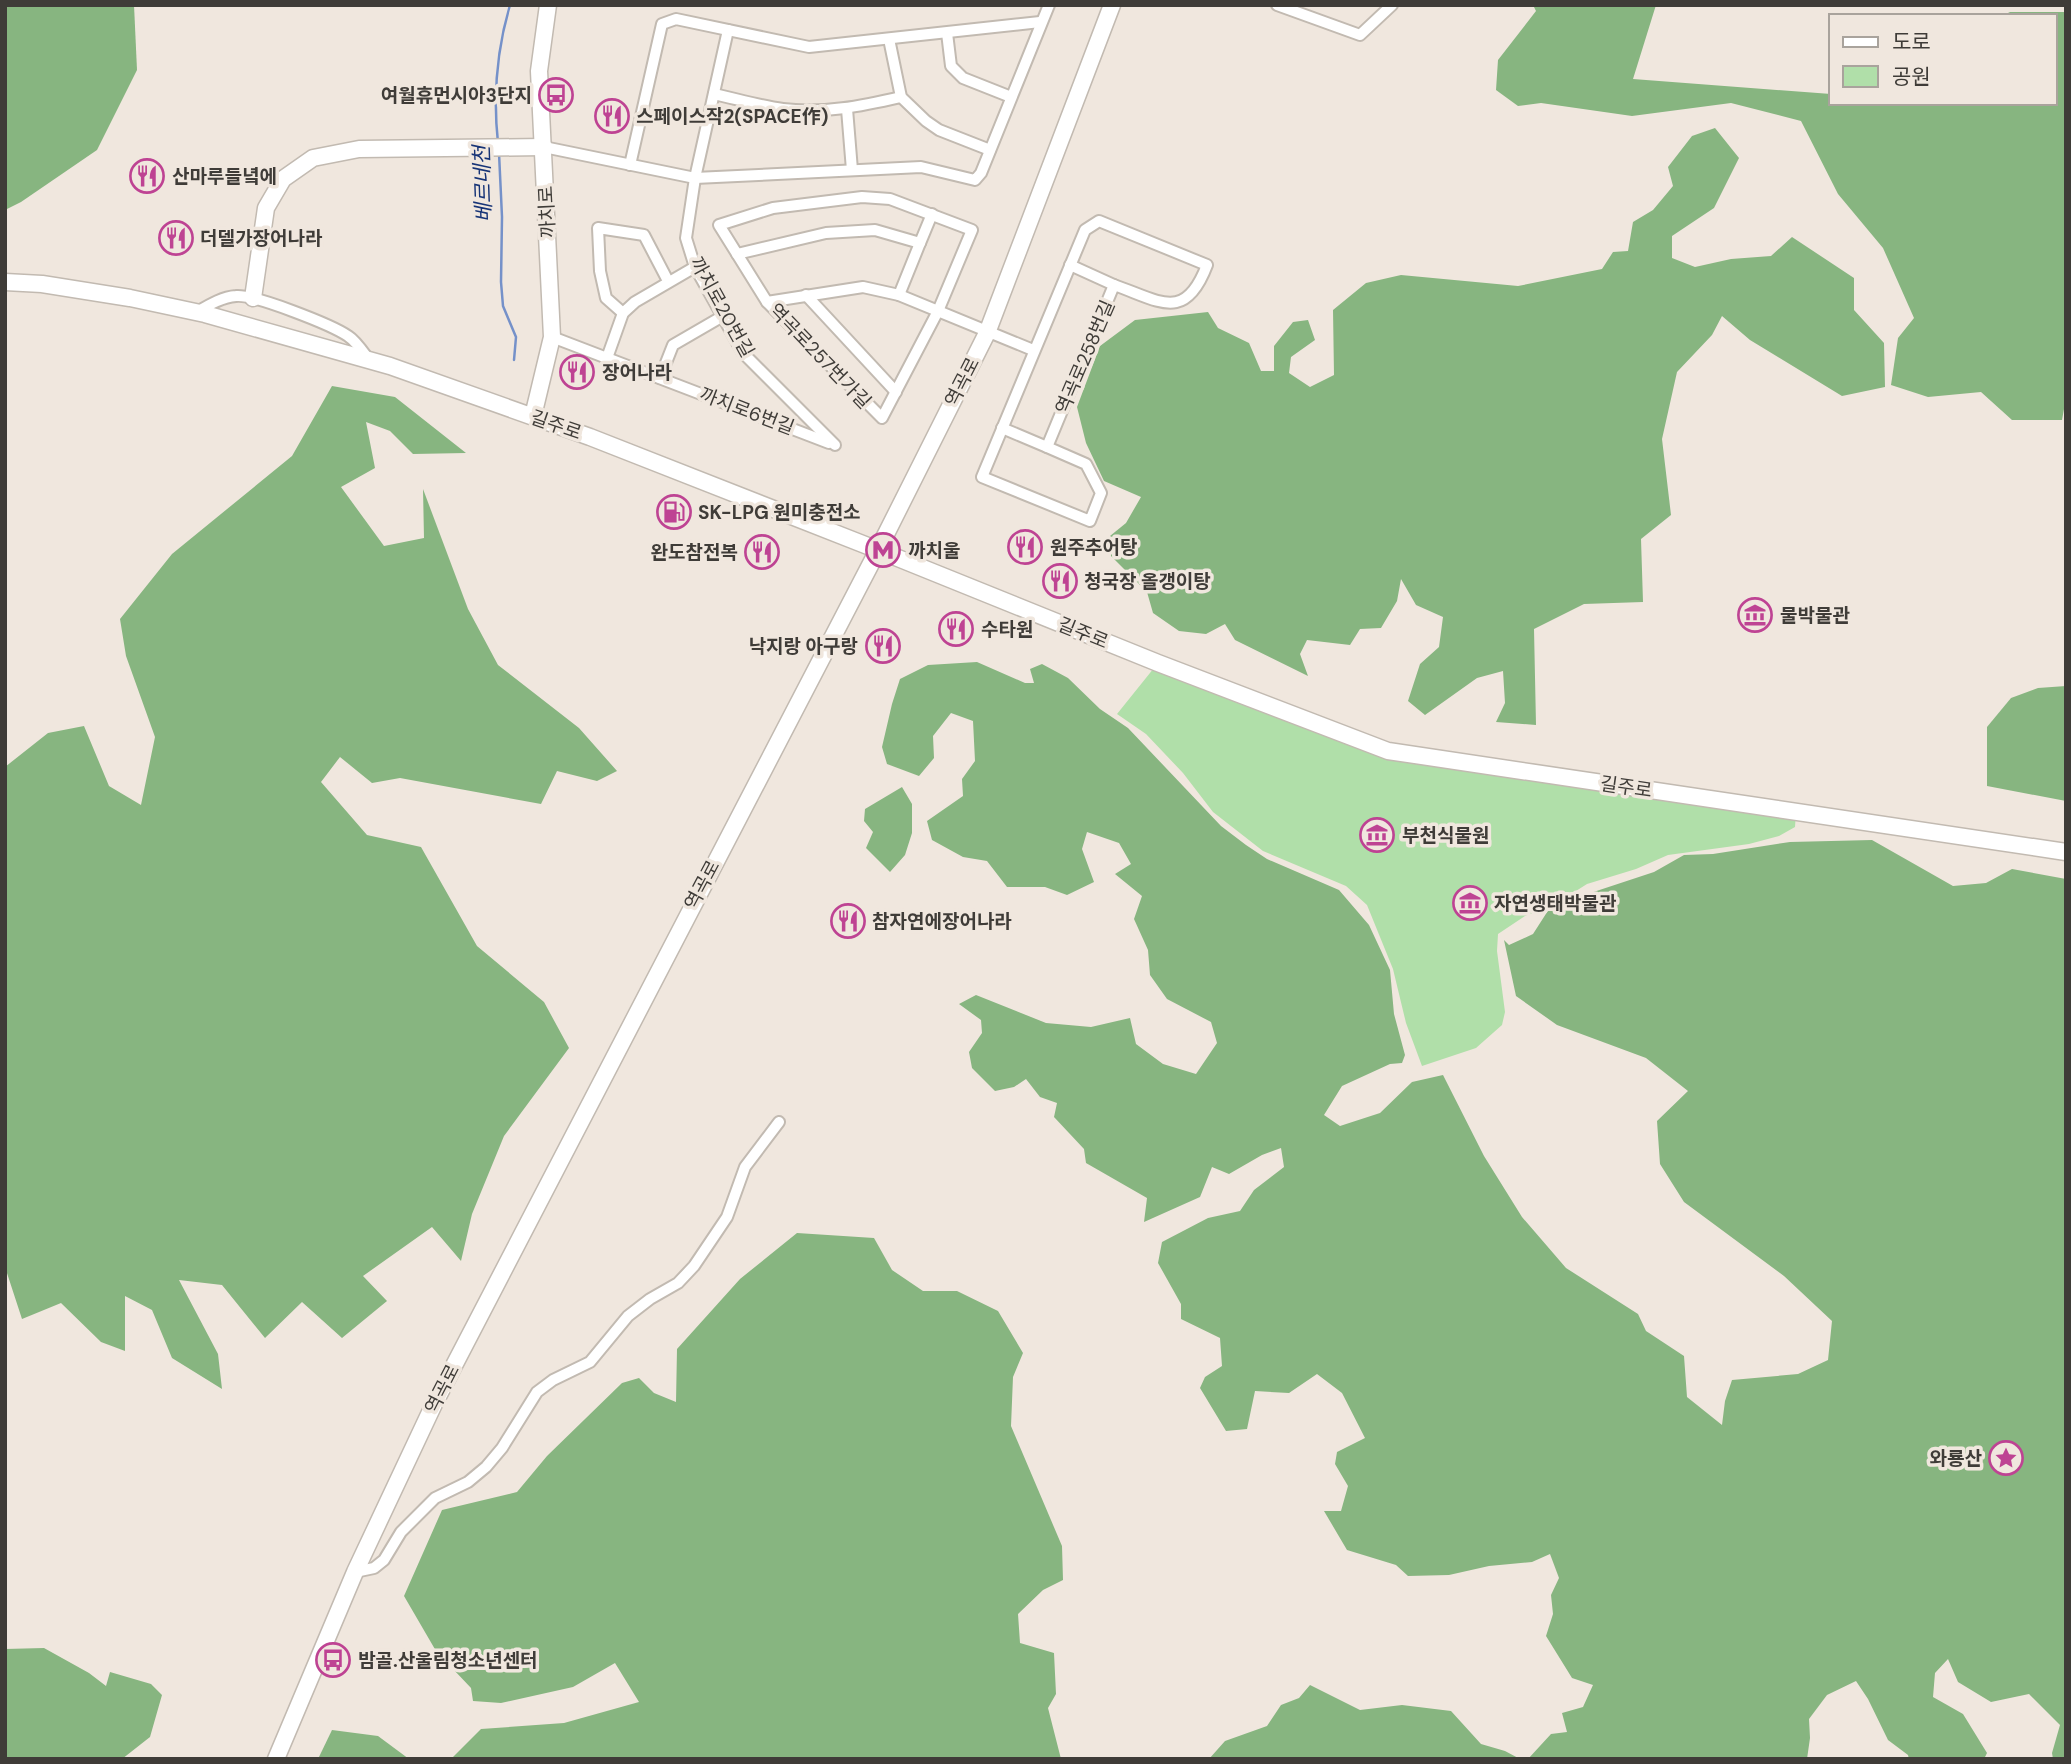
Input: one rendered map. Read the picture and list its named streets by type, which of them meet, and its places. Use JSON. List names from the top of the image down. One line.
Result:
{"streets":{"street":["까치로","까치로20번길","역곡로257번가길","역곡로258번길","역곡로","까치로6번길","길주로"]},"crossings":[["까치로","까치로6번길"],["까치로","길주로"],["까치로20번길","까치로6번길"],["역곡로","길주로"]],"water":["베르네천"],"places":{"bus stop":["여월휴먼시아3단지","밤골.산울림청소년센터"],"restaurant":["스페이스작2(SPACE作)","산마루들녘에","더델가장어나라","장어나라","원주추어탕","완도참전복","청국장 올갱이탕","수타원","낙지랑 아구랑","참자연에장어나라"],"fuel station":["SK-LPG 원미충전소"],"metro station":["까치울"],"museum":["물박물관","부천식물원","자연생태박물관"],"place":["와룡산"]},"legend":["도로","공원"]}
